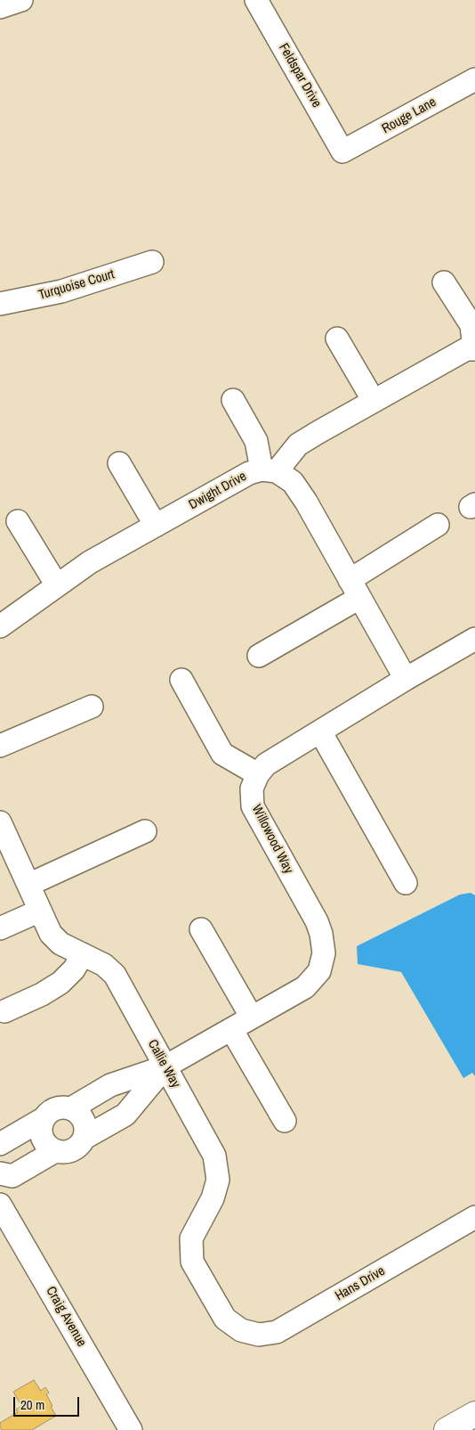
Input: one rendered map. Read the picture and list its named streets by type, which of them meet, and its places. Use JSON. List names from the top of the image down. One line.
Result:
{"streets":{"street":["Feldspar Drive","Rouge Lane","Turquoise Court","Dwight Drive","Willowood Way","Callie Way","Hans Drive","Craig Avenue"]},"crossings":[["Feldspar Drive","Rouge Lane"],["Willowood Way","Callie Way"],["Callie Way","Hans Drive"]],"scale_bar":"20 m"}
